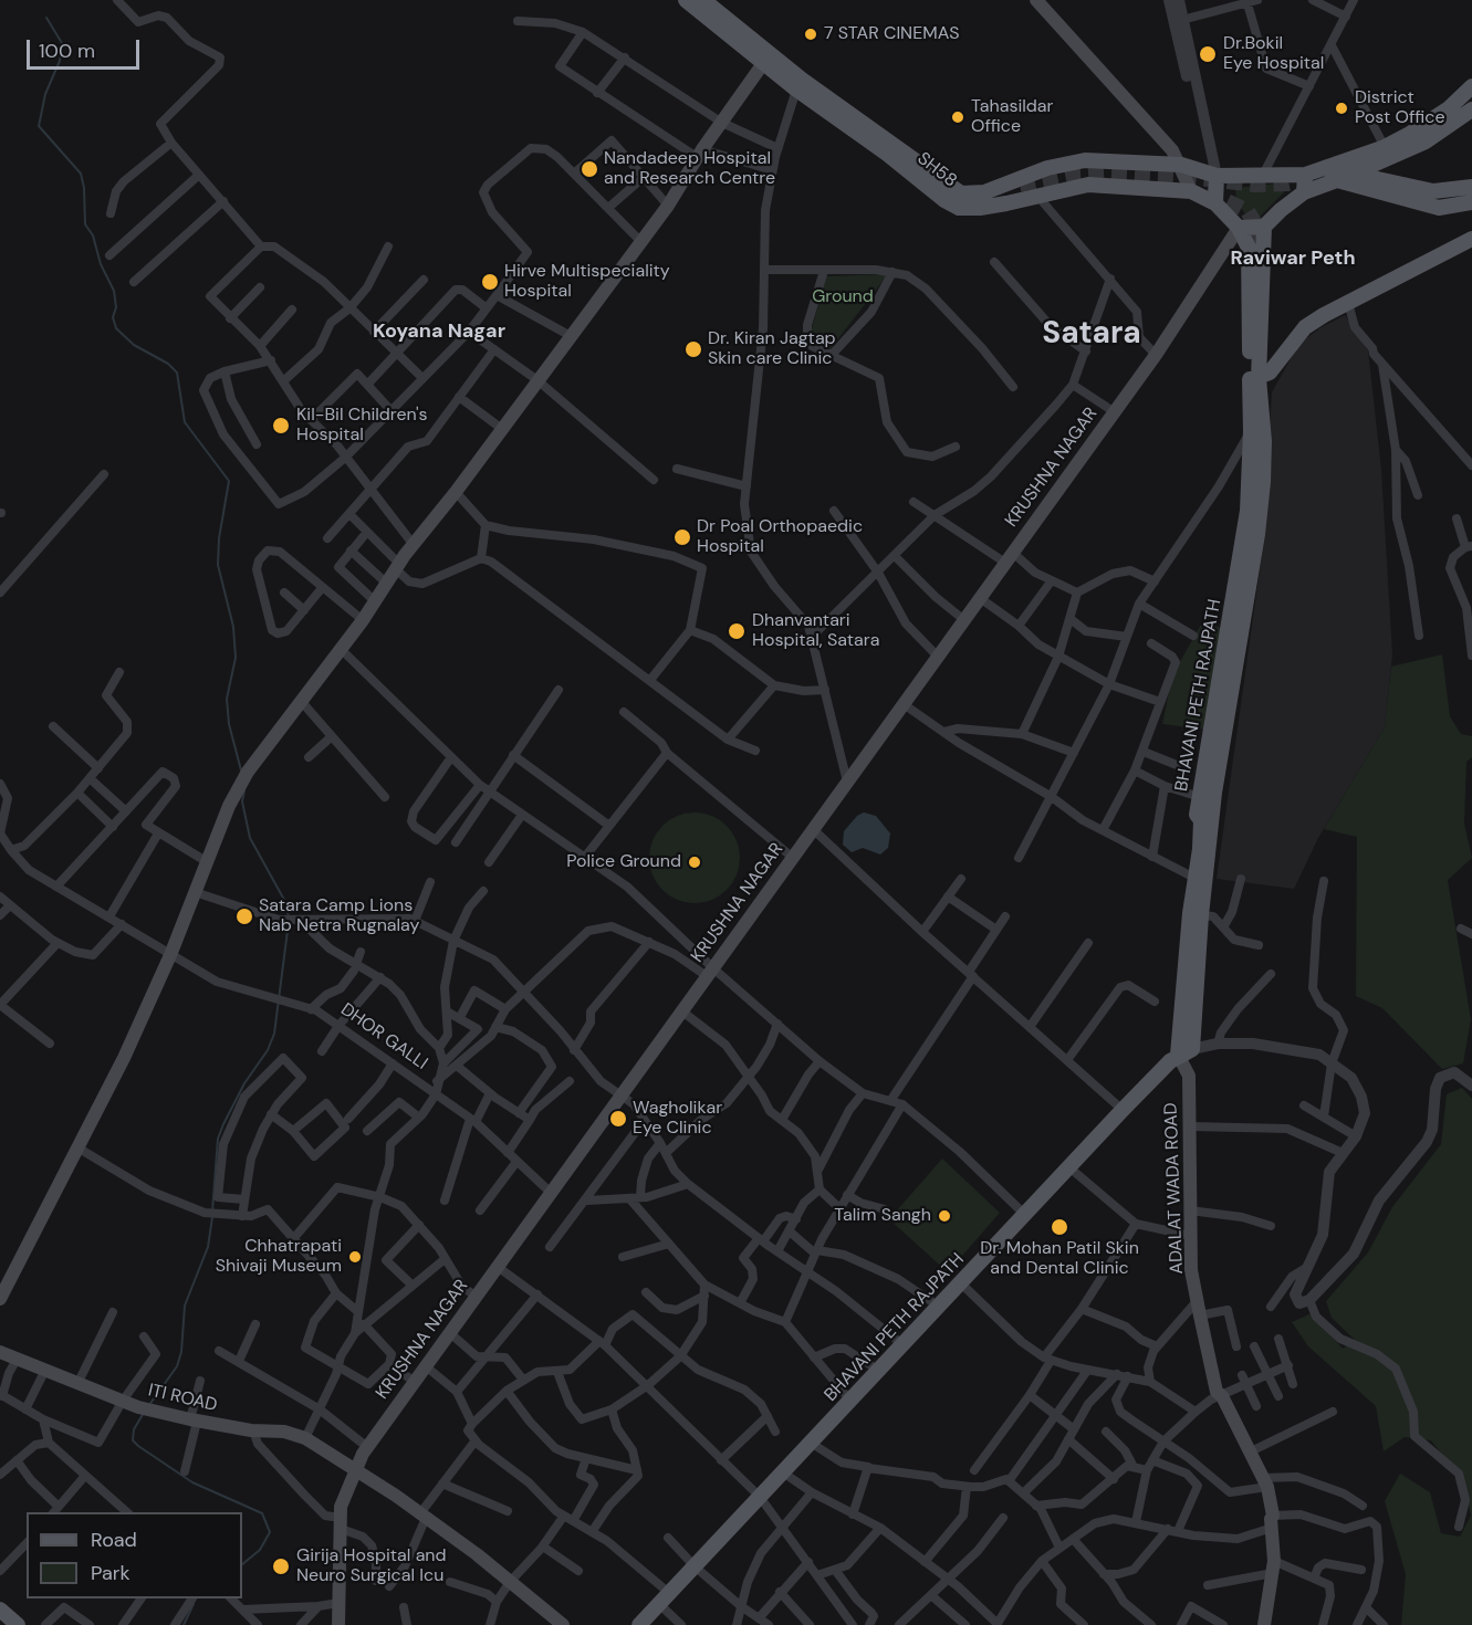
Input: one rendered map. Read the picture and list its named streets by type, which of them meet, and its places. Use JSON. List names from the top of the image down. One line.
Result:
{"streets":{"main road":["SH58","KRUSHNA NAGAR","BHAVANI PETH RAJPATH","ADALAT WADA ROAD","ITI ROAD"],"street":["DHOR GALLI"]},"crossings":[["KRUSHNA NAGAR","DHOR GALLI"],["KRUSHNA NAGAR","ITI ROAD"],["BHAVANI PETH RAJPATH","ADALAT WADA ROAD"]],"districts":["Raviwar Peth","Koyana Nagar","Satara"],"parks":["Ground"],"places":["7 STAR CINEMAS","Dr.Bokil Eye Hospital","District Post Office","Tahasildar Office","Nandadeep Hospital and Research Centre","Hirve Multispeciality Hospital","Dr. Kiran Jagtap Skin care Clinic","Kil-Bil Children's Hospital","Dr Poal Orthopaedic Hospital","Dhanvantari Hospital, Satara","Police Ground","Satara Camp Lions Nab Netra Rugnalay","Wagholikar Eye Clinic","Talim Sangh","Dr. Mohan Patil Skin and Dental Clinic","Chhatrapati Shivaji Museum","Girija Hospital and Neuro Surgical Icu"],"legend":["Road","Park"],"scale_bar":"100 m"}
